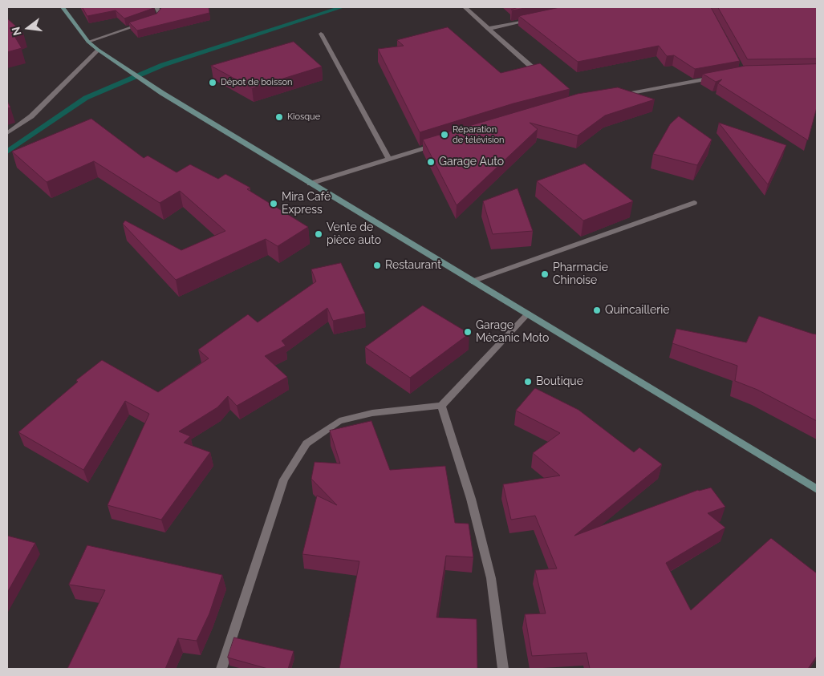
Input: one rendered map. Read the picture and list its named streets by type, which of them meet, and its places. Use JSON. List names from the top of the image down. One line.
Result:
{"places":["Dépot de boisson","Kiosque","Réparation de télévision","Garage Auto","Mira Café Express","Vente de pièce auto","Restaurant","Pharmacie Chinoise","Quincaillerie","Garage Mécanic Moto","Boutique"],"north":"left"}
